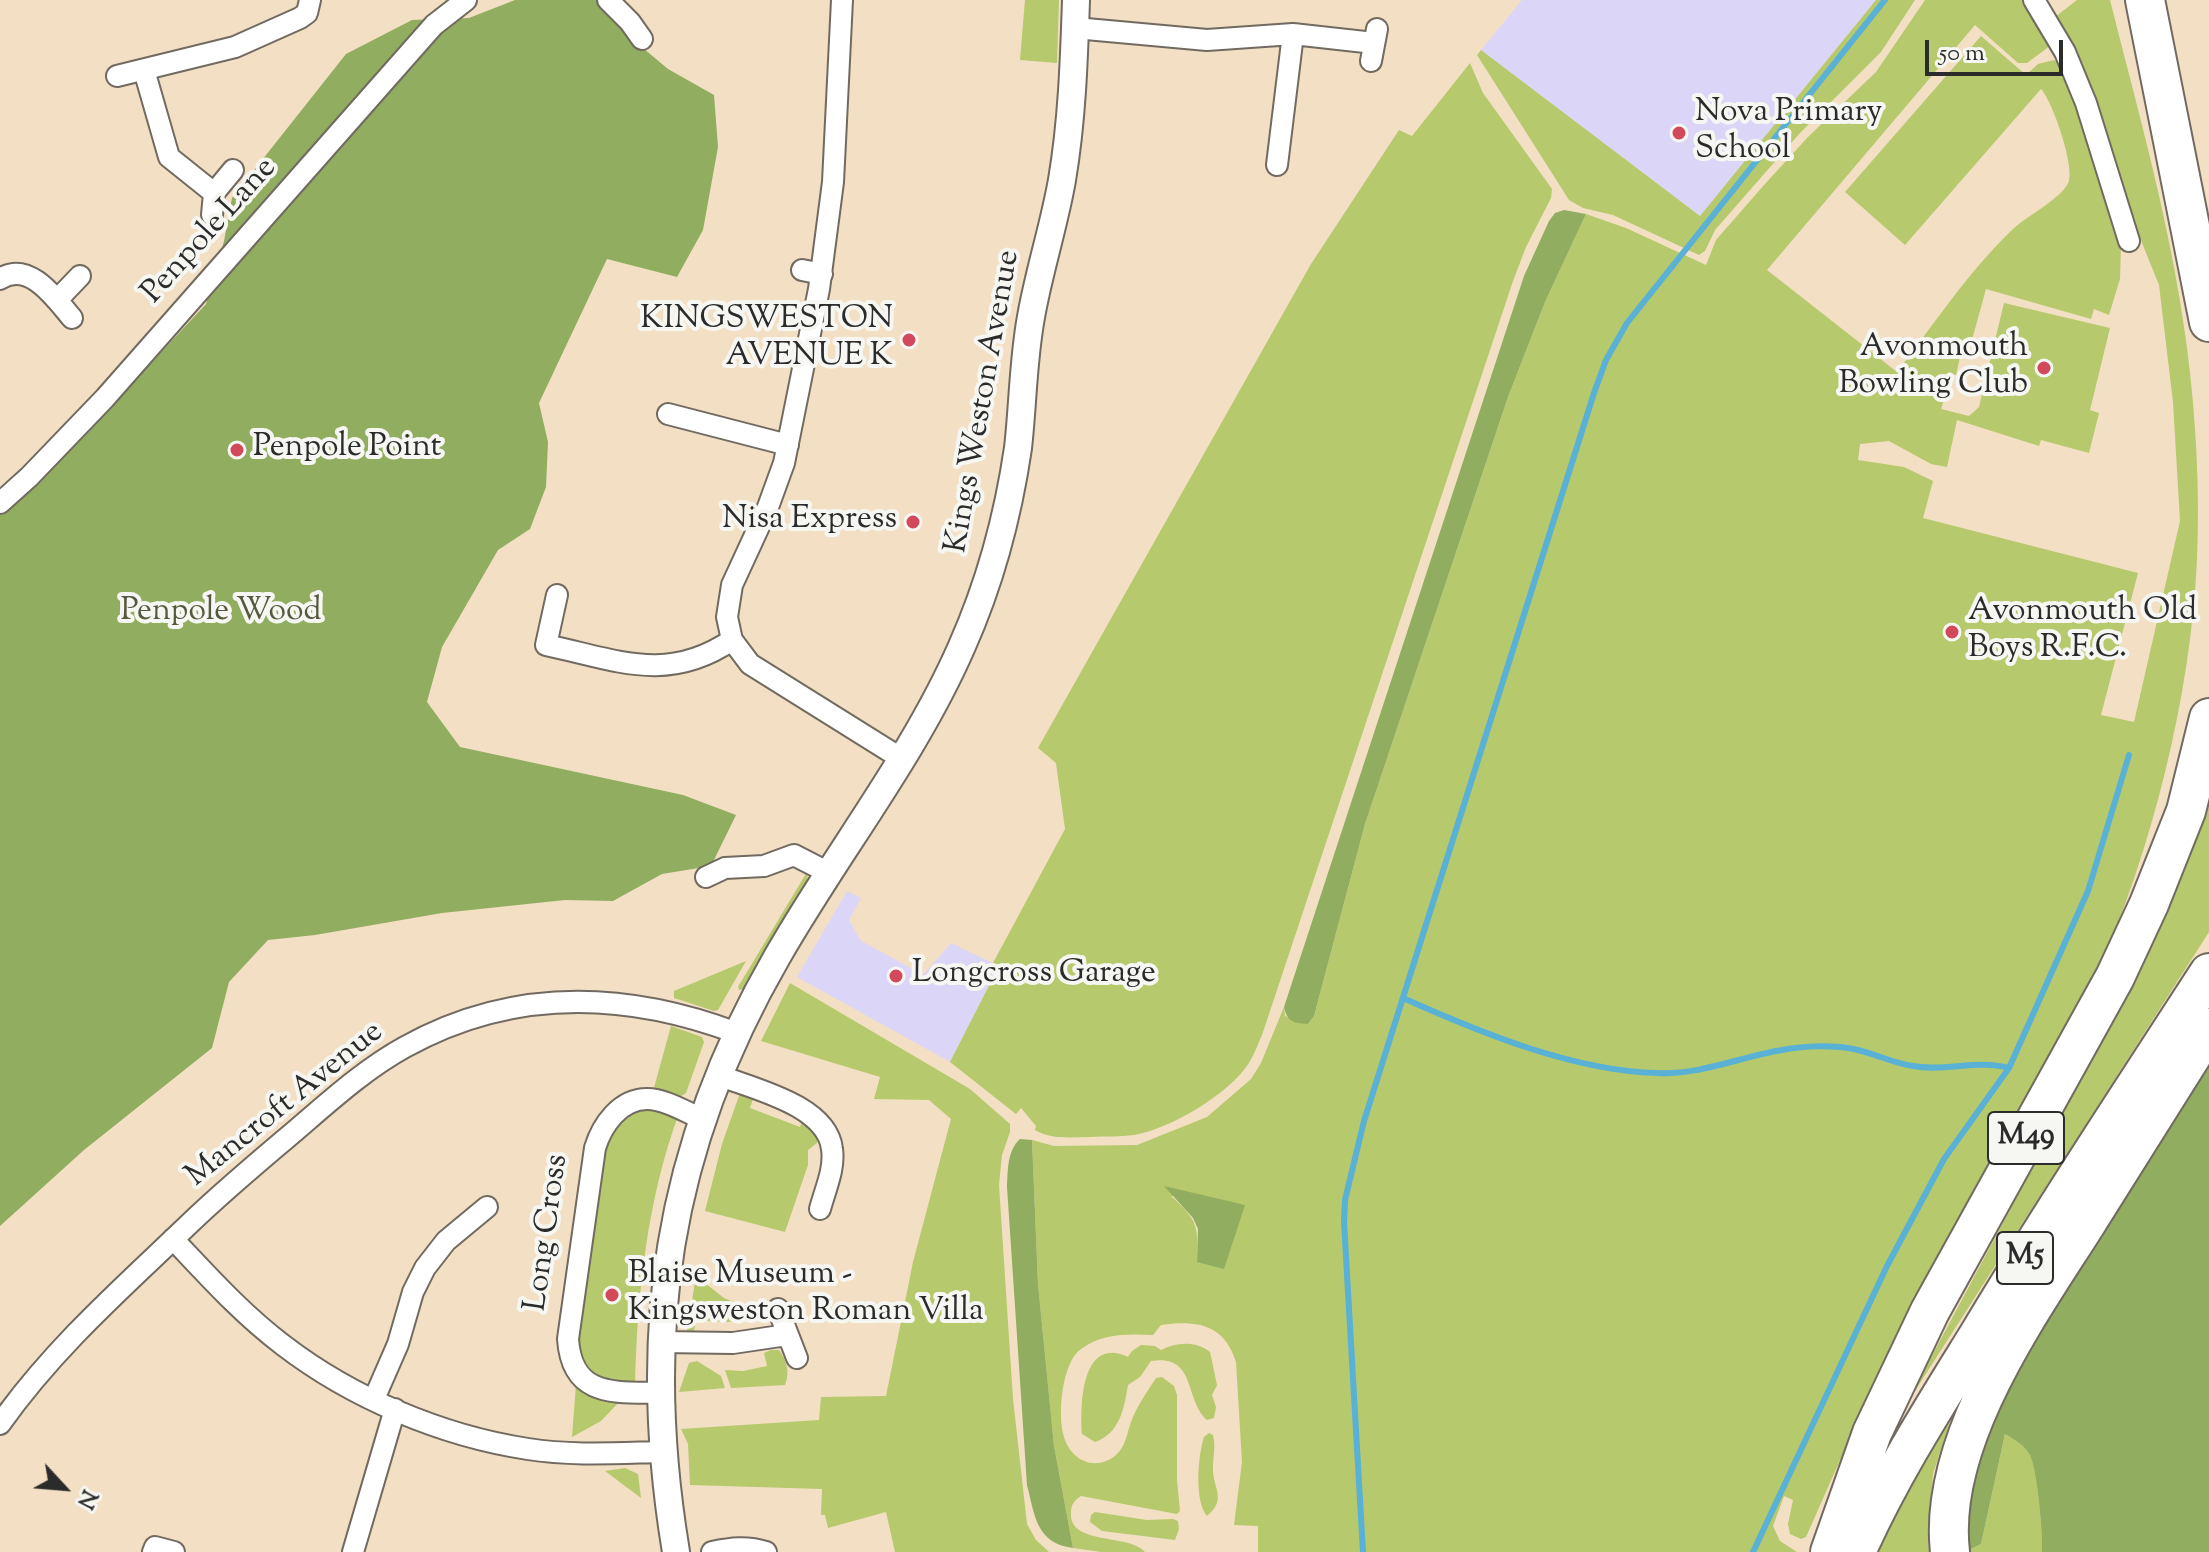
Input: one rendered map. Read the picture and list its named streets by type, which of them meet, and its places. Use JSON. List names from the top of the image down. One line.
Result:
{"streets":{"highway":["M49","M5"],"street":["Penpole Lane","Kings Weston Avenue","Mancroft Avenue","Long Cross"]},"parks":["Penpole Wood"],"places":["Nova Primary School","KINGSWESTON AVENUE K","Avonmouth Bowling Club","Penpole Point","Nisa Express","Avonmouth Old Boys R.F.C.","Longcross Garage","Blaise Museum - Kingsweston Roman Villa"],"scale_bar":"50 m","north":"bottom right"}
